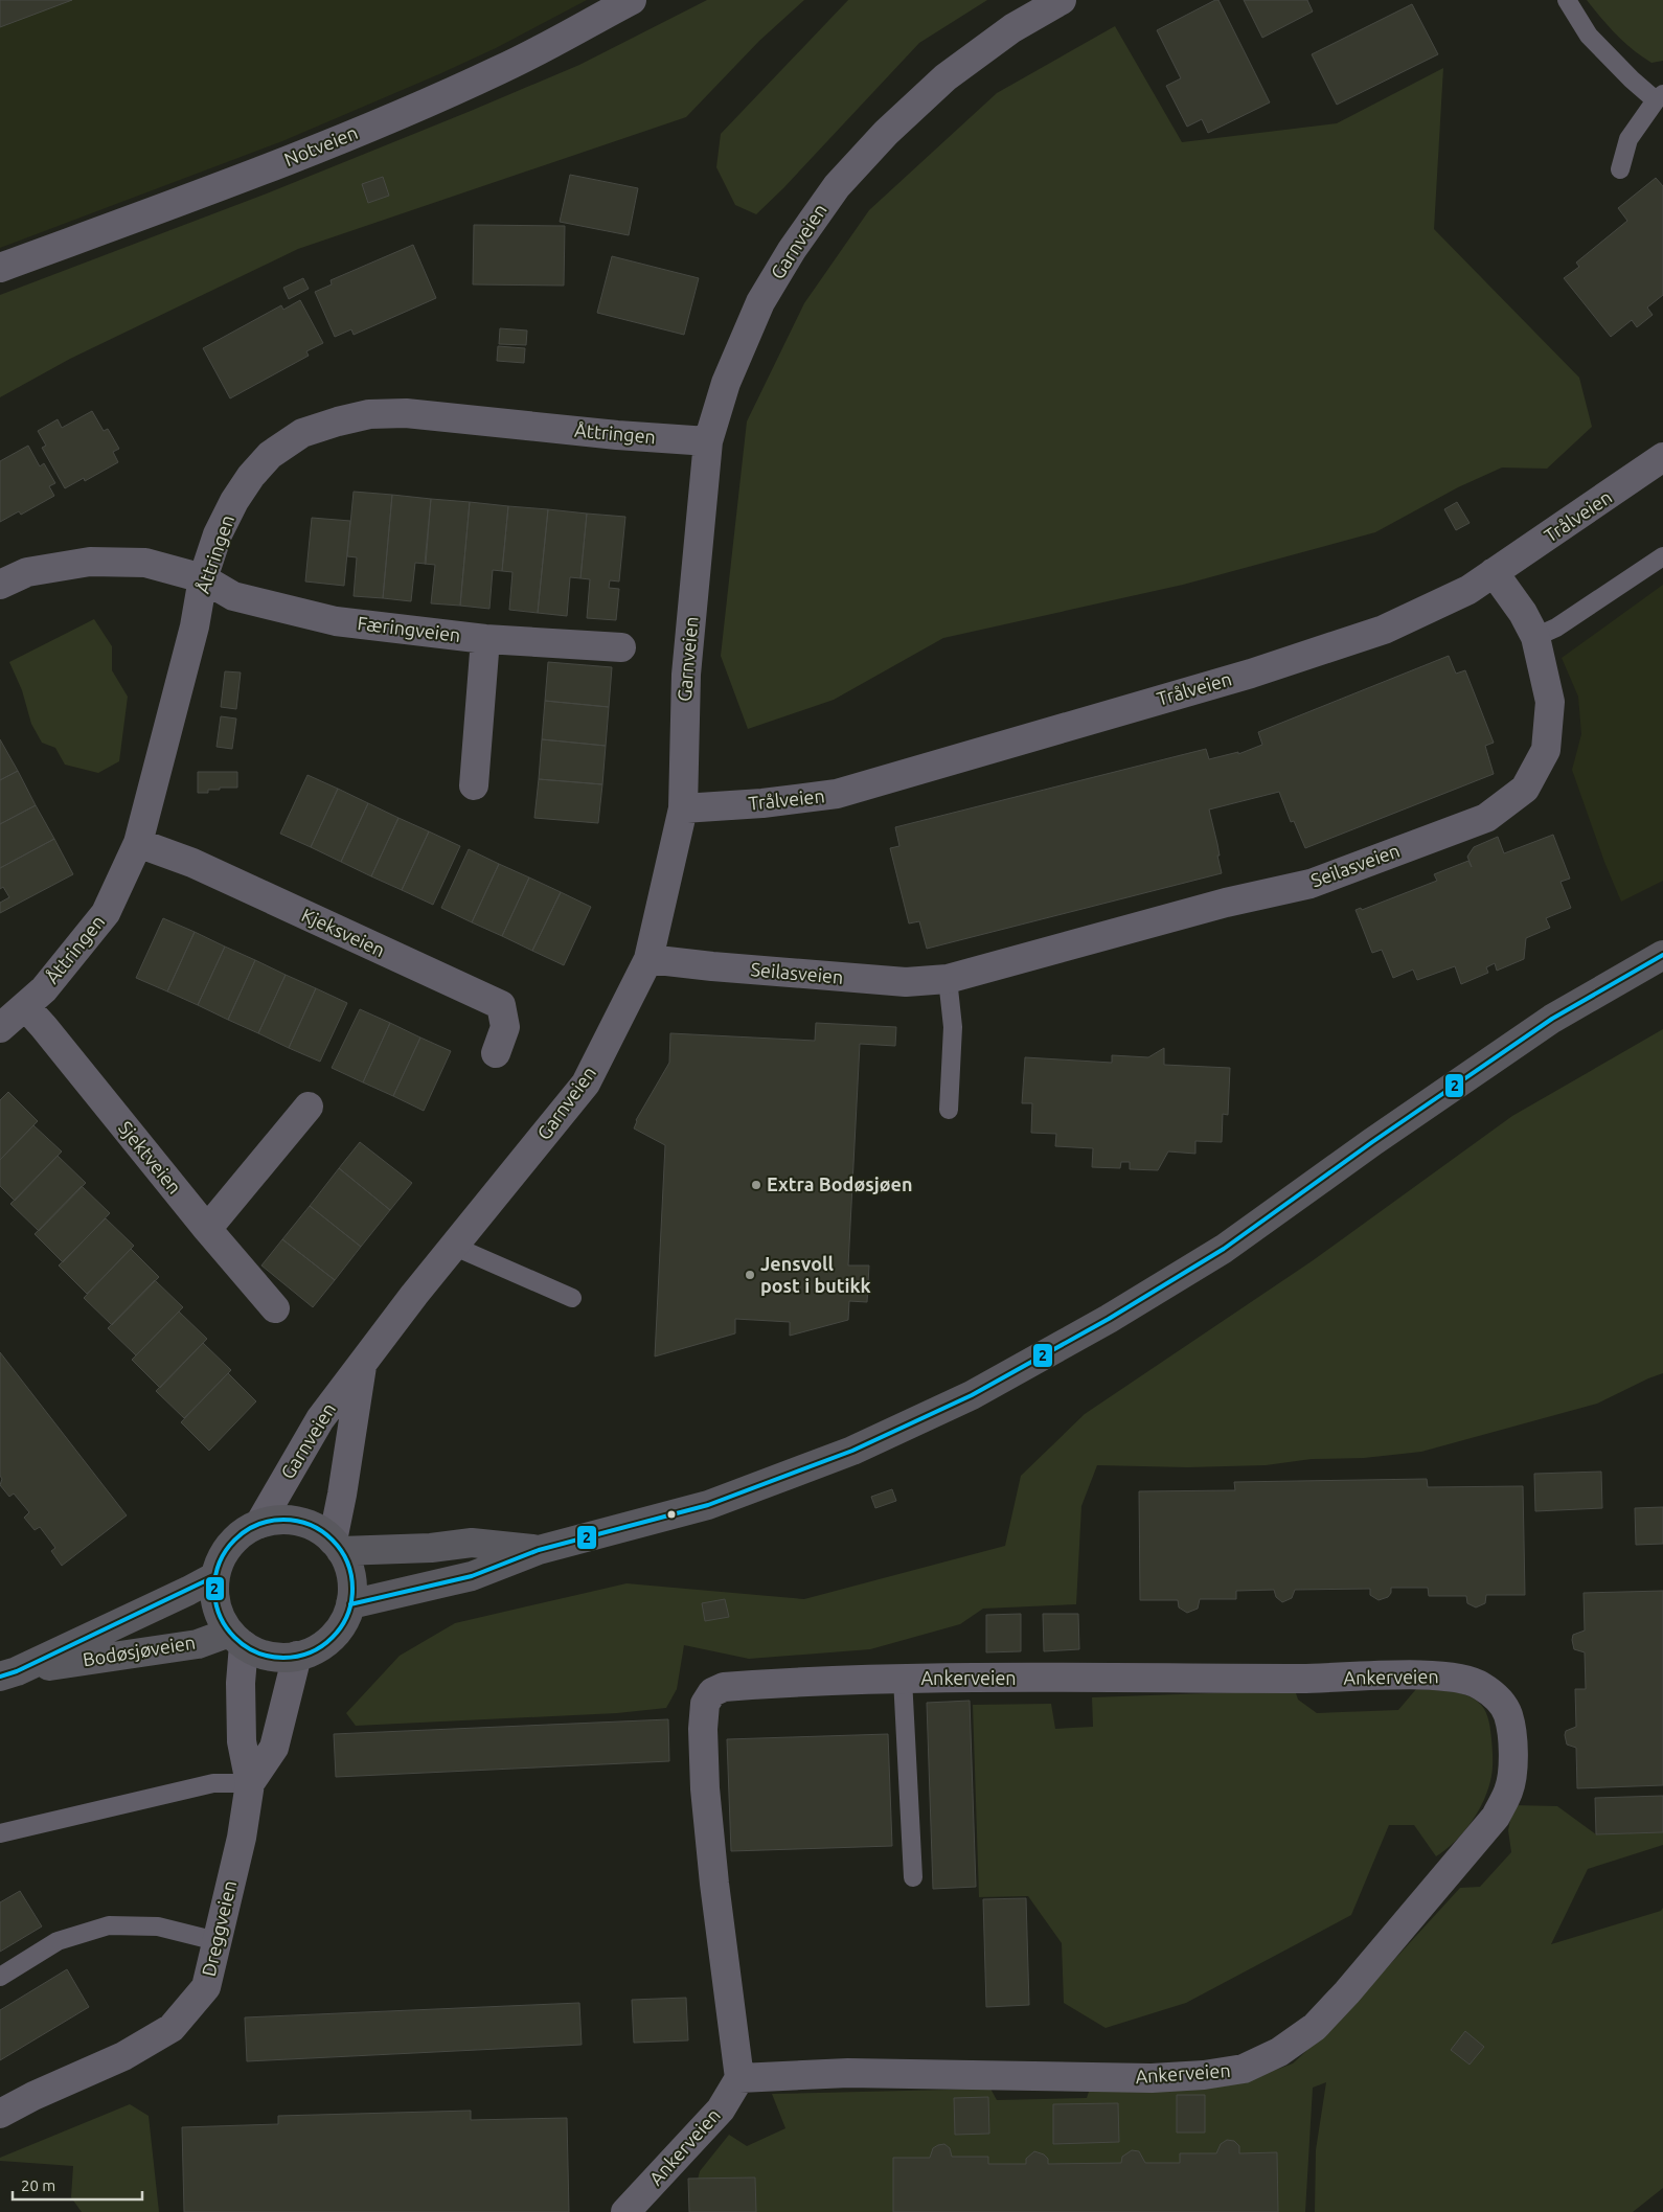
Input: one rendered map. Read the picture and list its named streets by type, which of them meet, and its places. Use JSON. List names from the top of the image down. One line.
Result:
{"streets":{"street":["Notveien","Garnveien","Åttringen","Trålveien","Færingveien","Seilasveien","Kjeksveien","Sjektveien","Bodøsjøveien","Ankerveien","Dreggveien"]},"crossings":[["Garnveien","Åttringen"],["Garnveien","Trålveien"],["Garnveien","Seilasveien"],["Garnveien","Bodøsjøveien"],["Garnveien","Dreggveien"],["Åttringen","Færingveien"],["Åttringen","Kjeksveien"],["Åttringen","Sjektveien"],["Trålveien","Seilasveien"],["Bodøsjøveien","Dreggveien"]],"places":["Extra Bodøsjøen","Jensvoll post i butikk"],"lines":["transit line 2"],"scale_bar":"20 m"}
